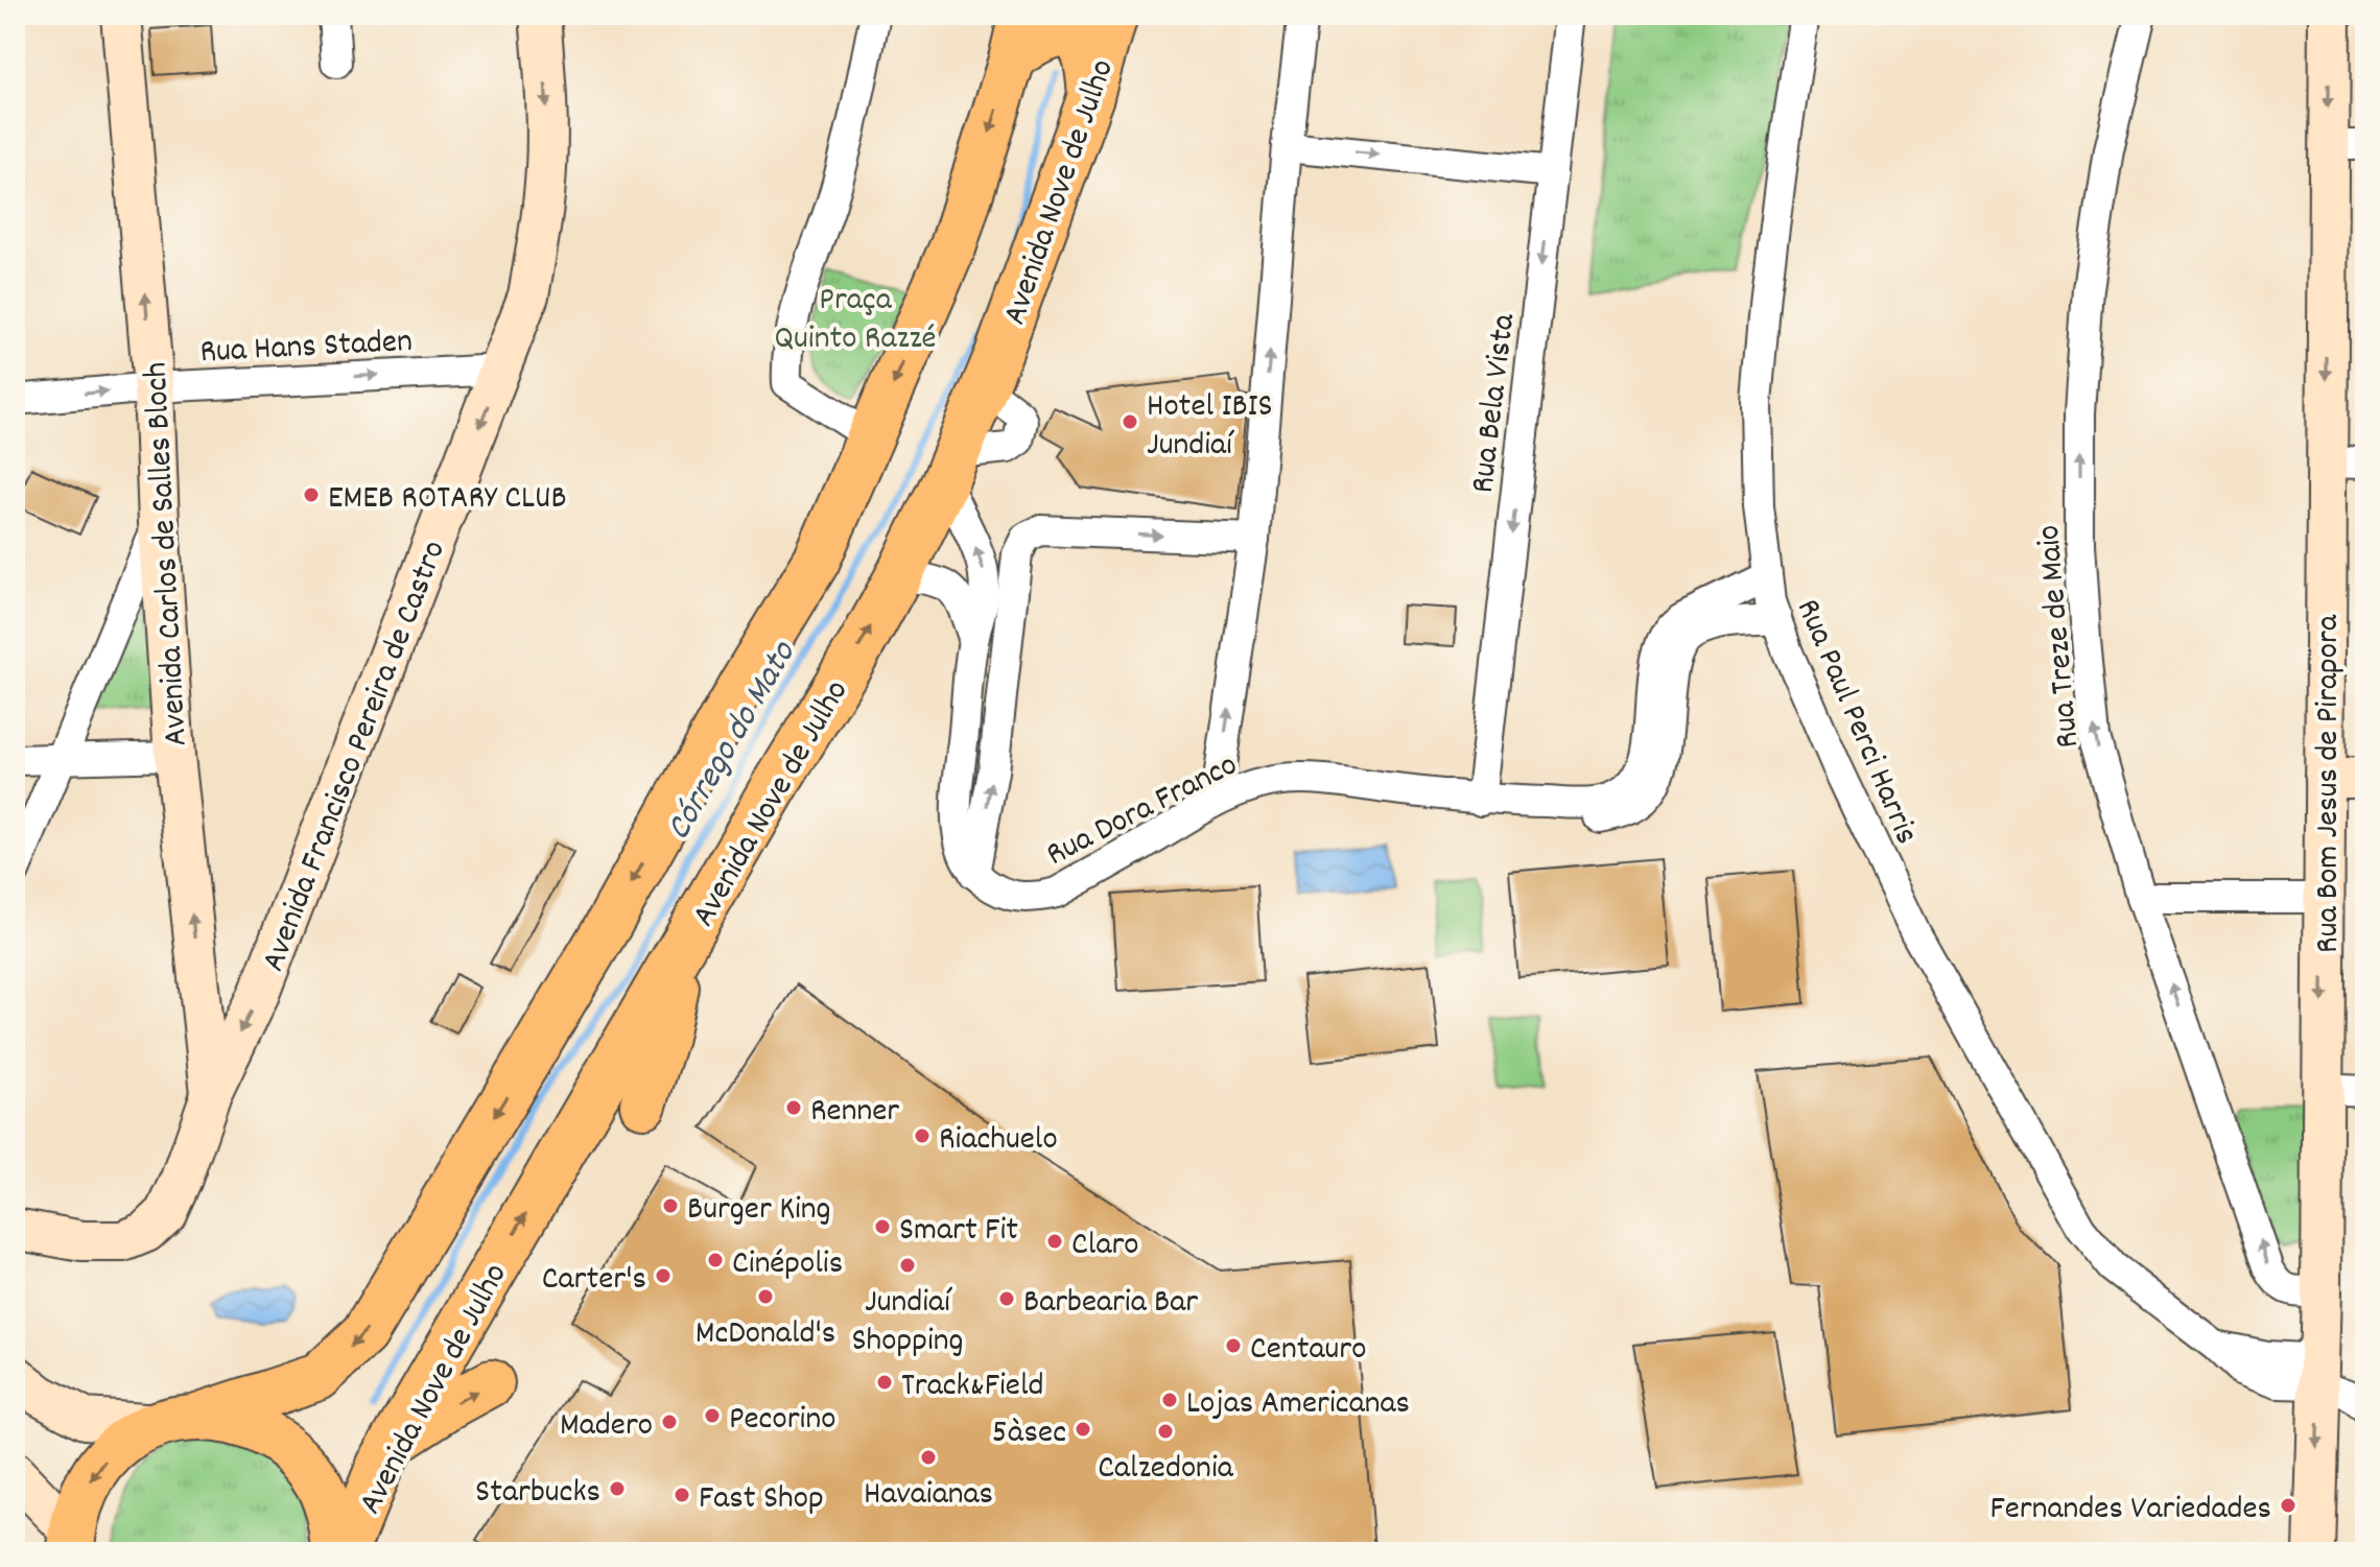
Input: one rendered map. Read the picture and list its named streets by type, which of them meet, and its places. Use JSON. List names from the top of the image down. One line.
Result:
{"streets":{"main road":["Avenida Nove de Julho"],"street":["Rua Hans Staden","Rua Bela Vista","Avenida Carlos de Salles Bloch","Rua Treze de Maio","Rua Paul Perci Harris","Avenida Francisco Pereira de Castro","Rua Bom Jesus de Pirapora","Rua Dora Franco"]},"crossings":[["Rua Hans Staden","Avenida Carlos de Salles Bloch"],["Rua Hans Staden","Avenida Francisco Pereira de Castro"],["Rua Bela Vista","Rua Dora Franco"],["Avenida Carlos de Salles Bloch","Avenida Francisco Pereira de Castro"],["Rua Treze de Maio","Rua Bom Jesus de Pirapora"],["Rua Paul Perci Harris","Rua Bom Jesus de Pirapora"],["Rua Paul Perci Harris","Rua Dora Franco"]],"one_way":["Rua Hans Staden","Avenida Carlos de Salles Bloch","Rua Treze de Maio","Rua Bom Jesus de Pirapora"],"water":["Córrego do Mato"],"parks":["Praça Quinto Razzé"],"places":["Hotel IBIS Jundiaí","EMEB ROTARY CLUB","Renner","Riachuelo","Burger King","Smart Fit","Claro","Cinépolis","Jundiaí Shopping","Carter's","McDonald's","Barbearia Bar","Centauro","Track&Field","Lojas Americanas","Pecorino","Madero","5àsec","Calzedonia","Havaianas","Starbucks","Fast Shop","Fernandes Variedades"]}
